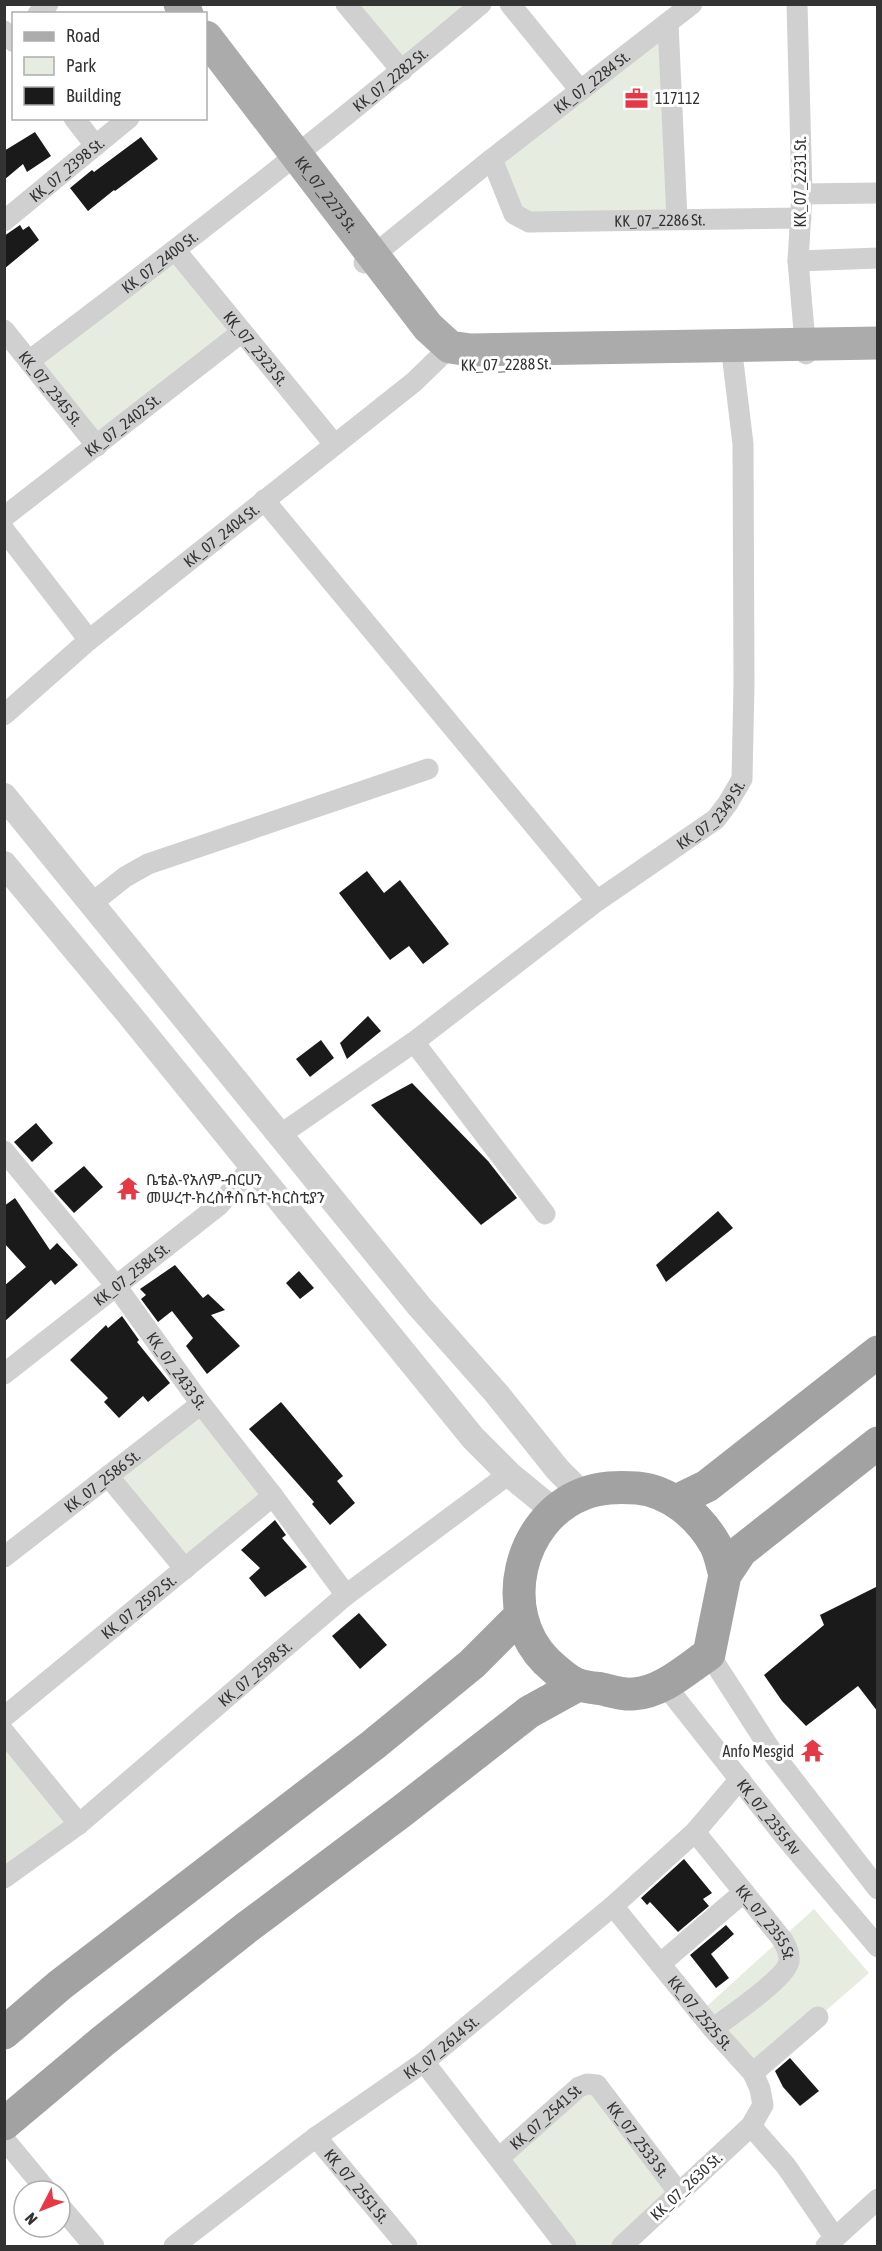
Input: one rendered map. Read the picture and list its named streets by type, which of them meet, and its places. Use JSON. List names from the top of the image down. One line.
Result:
{"streets":{"main road":["KK_07_2273 St.","KK_07_2288 St."],"street":["KK_07_2282 St.","KK_07_2284 St.","KK_07_2398 St.","KK_07_2231 St.","KK_07_2286 St.","KK_07_2400 St.","KK_07_2323 St.","KK_07_2345 St.","KK_07_2402 St.","KK_07_2404 St.","KK_07_2349 St.","KK_07_2584 St.","KK_07_2433 St.","KK_07_2586 St.","KK_07_2592 St.","KK_07_2598 St.","KK_07_2355 Av","KK_07_2355 St.","KK_07_2525 St.","KK_07_2614 St.","KK_07_2541 St.","KK_07_2533 St.","KK_07_2551 St.","KK_07_2630 St."]},"crossings":[["KK_07_2282 St.","KK_07_2273 St."],["KK_07_2282 St.","KK_07_2400 St."],["KK_07_2284 St.","KK_07_2273 St."],["KK_07_2284 St.","KK_07_2286 St."],["KK_07_2231 St.","KK_07_2286 St."],["KK_07_2231 St.","KK_07_2288 St."],["KK_07_2273 St.","KK_07_2400 St."],["KK_07_2273 St.","KK_07_2288 St."],["KK_07_2273 St.","KK_07_2404 St."],["KK_07_2400 St.","KK_07_2323 St."],["KK_07_2400 St.","KK_07_2345 St."],["KK_07_2323 St.","KK_07_2402 St."],["KK_07_2323 St.","KK_07_2404 St."],["KK_07_2288 St.","KK_07_2404 St."],["KK_07_2288 St.","KK_07_2349 St."],["KK_07_2345 St.","KK_07_2402 St."],["KK_07_2584 St.","KK_07_2433 St."],["KK_07_2433 St.","KK_07_2586 St."],["KK_07_2433 St.","KK_07_2592 St."],["KK_07_2433 St.","KK_07_2598 St."],["KK_07_2355 Av","KK_07_2614 St."],["KK_07_2355 St.","KK_07_2525 St."],["KK_07_2355 St.","KK_07_2614 St."],["KK_07_2525 St.","KK_07_2614 St."],["KK_07_2525 St.","KK_07_2630 St."],["KK_07_2614 St.","KK_07_2541 St."],["KK_07_2614 St.","KK_07_2551 St."],["KK_07_2541 St.","KK_07_2533 St."],["KK_07_2533 St.","KK_07_2630 St."]],"places":{"office":["117112"],"temple":["ቤቴል-የአለም-ብርሀን መሠረተ-ክረስቶስ ቤተ-ክርስቲያን","Anfo Mesgid"]},"legend":["Road","Park","Building"],"north":"bottom left"}
